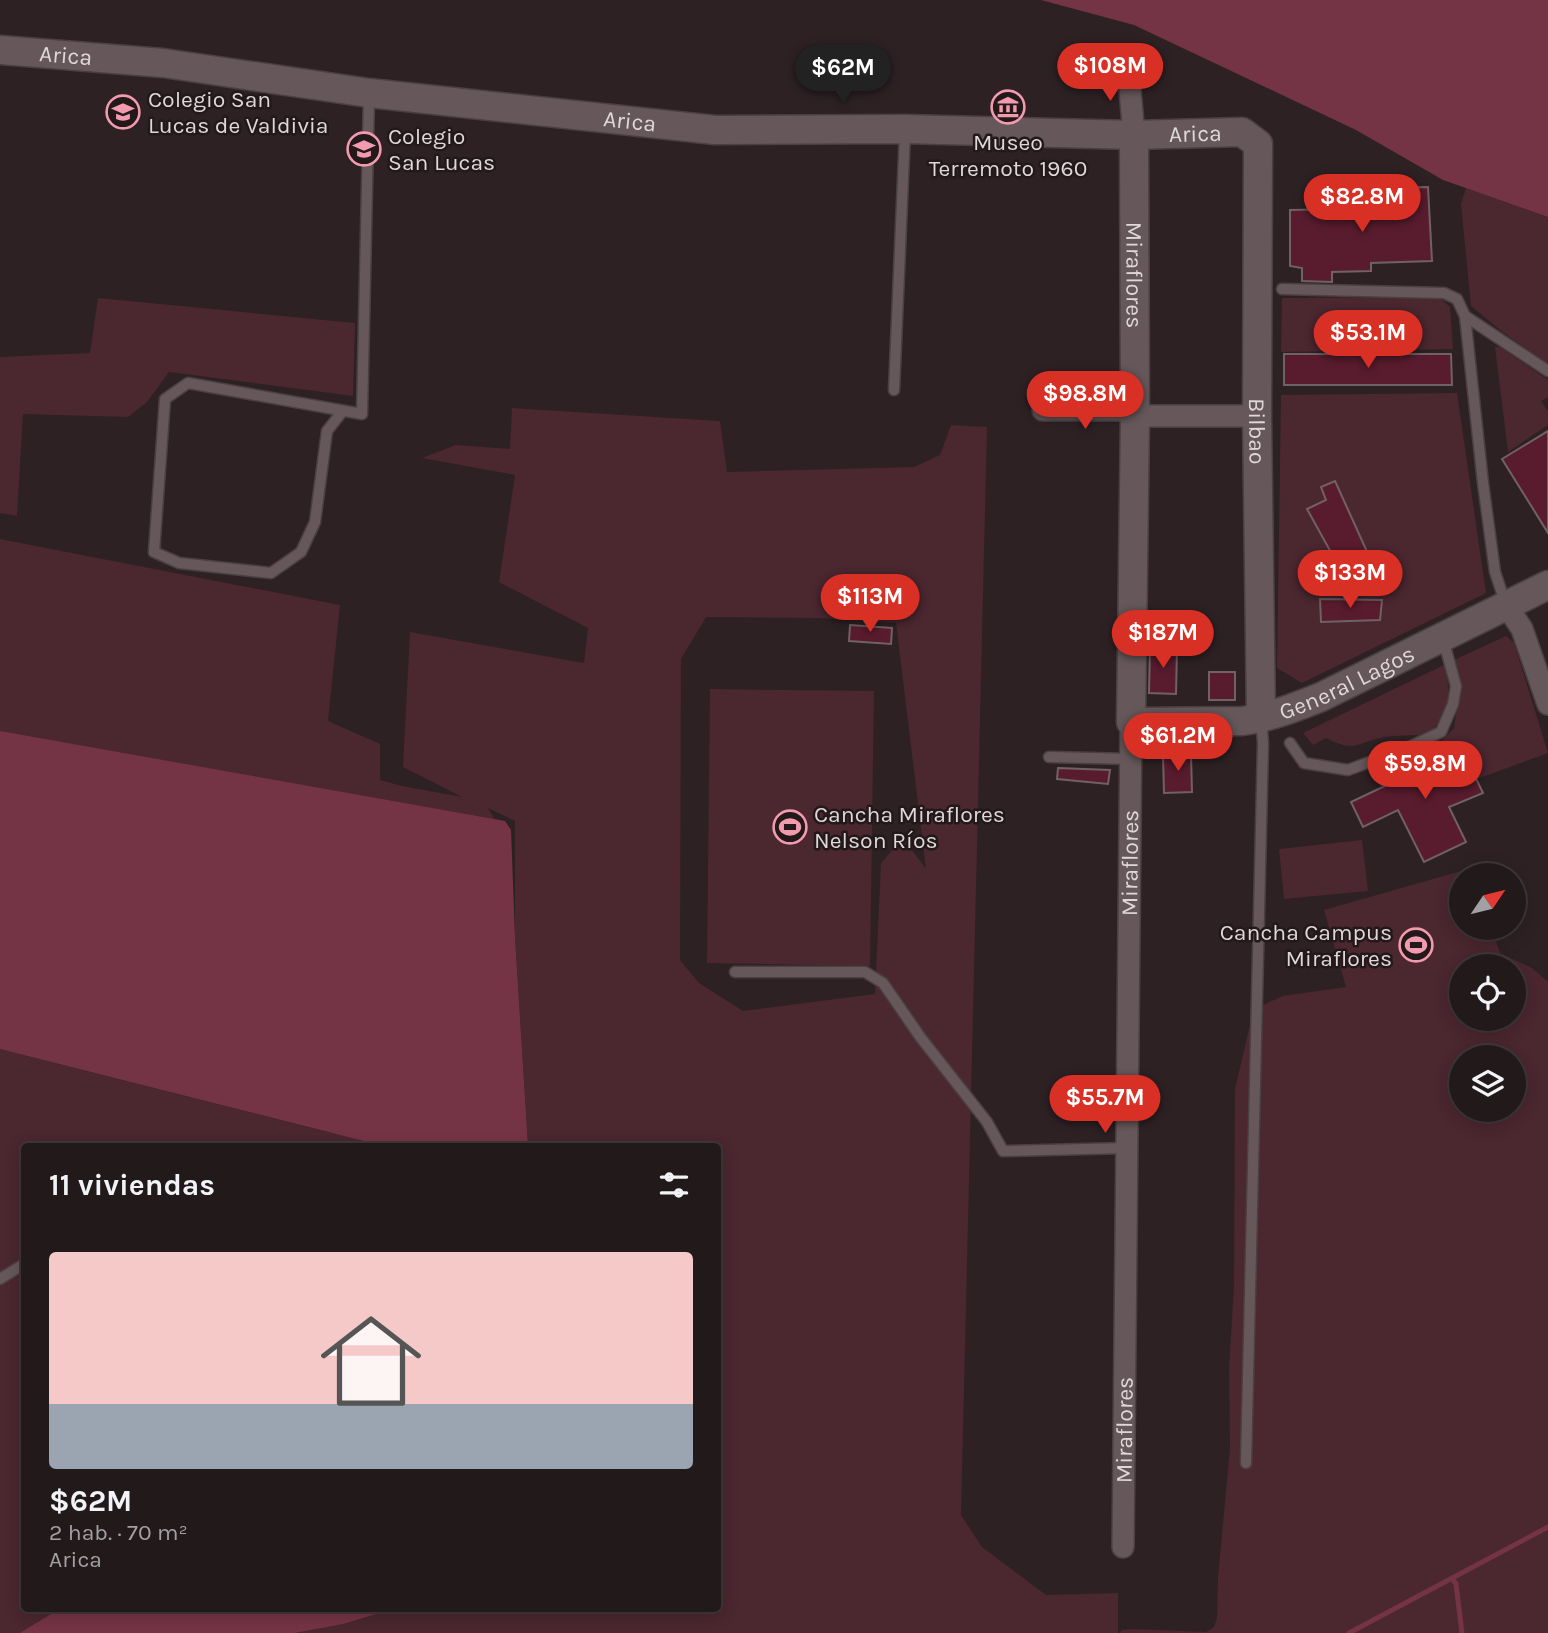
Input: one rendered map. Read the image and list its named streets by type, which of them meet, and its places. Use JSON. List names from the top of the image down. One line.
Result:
{"streets":{"main road":["Arica","Miraflores","Bilbao","General Lagos"]},"crossings":[["Arica","Miraflores"],["Arica","Bilbao"],["Miraflores","General Lagos"],["Bilbao","General Lagos"]],"places":{"museum":["Museo Terremoto 1960"],"school or university":["Colegio San Lucas de Valdivia","Colegio San Lucas"],"sports":["Cancha Miraflores Nelson Ríos","Cancha Campus Miraflores"]},"north":"top right","page":{"price":["$108M","$62M","$82.8M","$53.1M","$98.8M","$133M","$113M","$187M","$61.2M","$59.8M","$55.7M"],"heading":"11 viviendas","list":[{"name":"$62M","note":"2 hab. · 70 m² · Arica"}]}}
